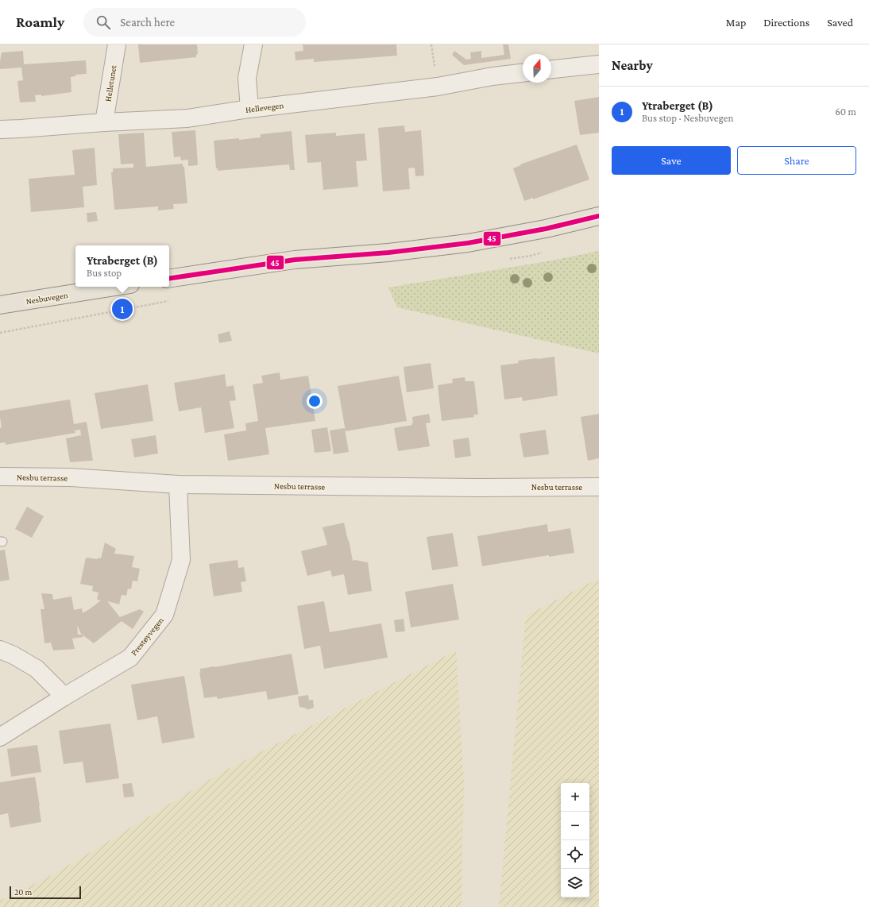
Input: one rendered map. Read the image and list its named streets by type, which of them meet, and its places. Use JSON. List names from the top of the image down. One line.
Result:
{"streets":{"main road":["Nesbuvegen"],"street":["Helletunet","Hellevegen","Nesbu terrasse","Prestøyvegen"]},"crossings":[["Helletunet","Hellevegen"],["Nesbu terrasse","Prestøyvegen"]],"lines":["transit line 45"],"scale_bar":"20 m","north":"top","page":{"header":"Roamly","search":"Search here","nav":["Map","Directions","Saved"],"heading":"Nearby","list":[{"mark":"1","name":"Ytraberget (B)","note":"Bus stop · Nesbuvegen","value":"60 m"}],"buttons":["Save","Share"],"popup":["Ytraberget (B)","Bus stop"],"pins":"1","map_buttons":["+","−"],"scale":"20 m"}}
